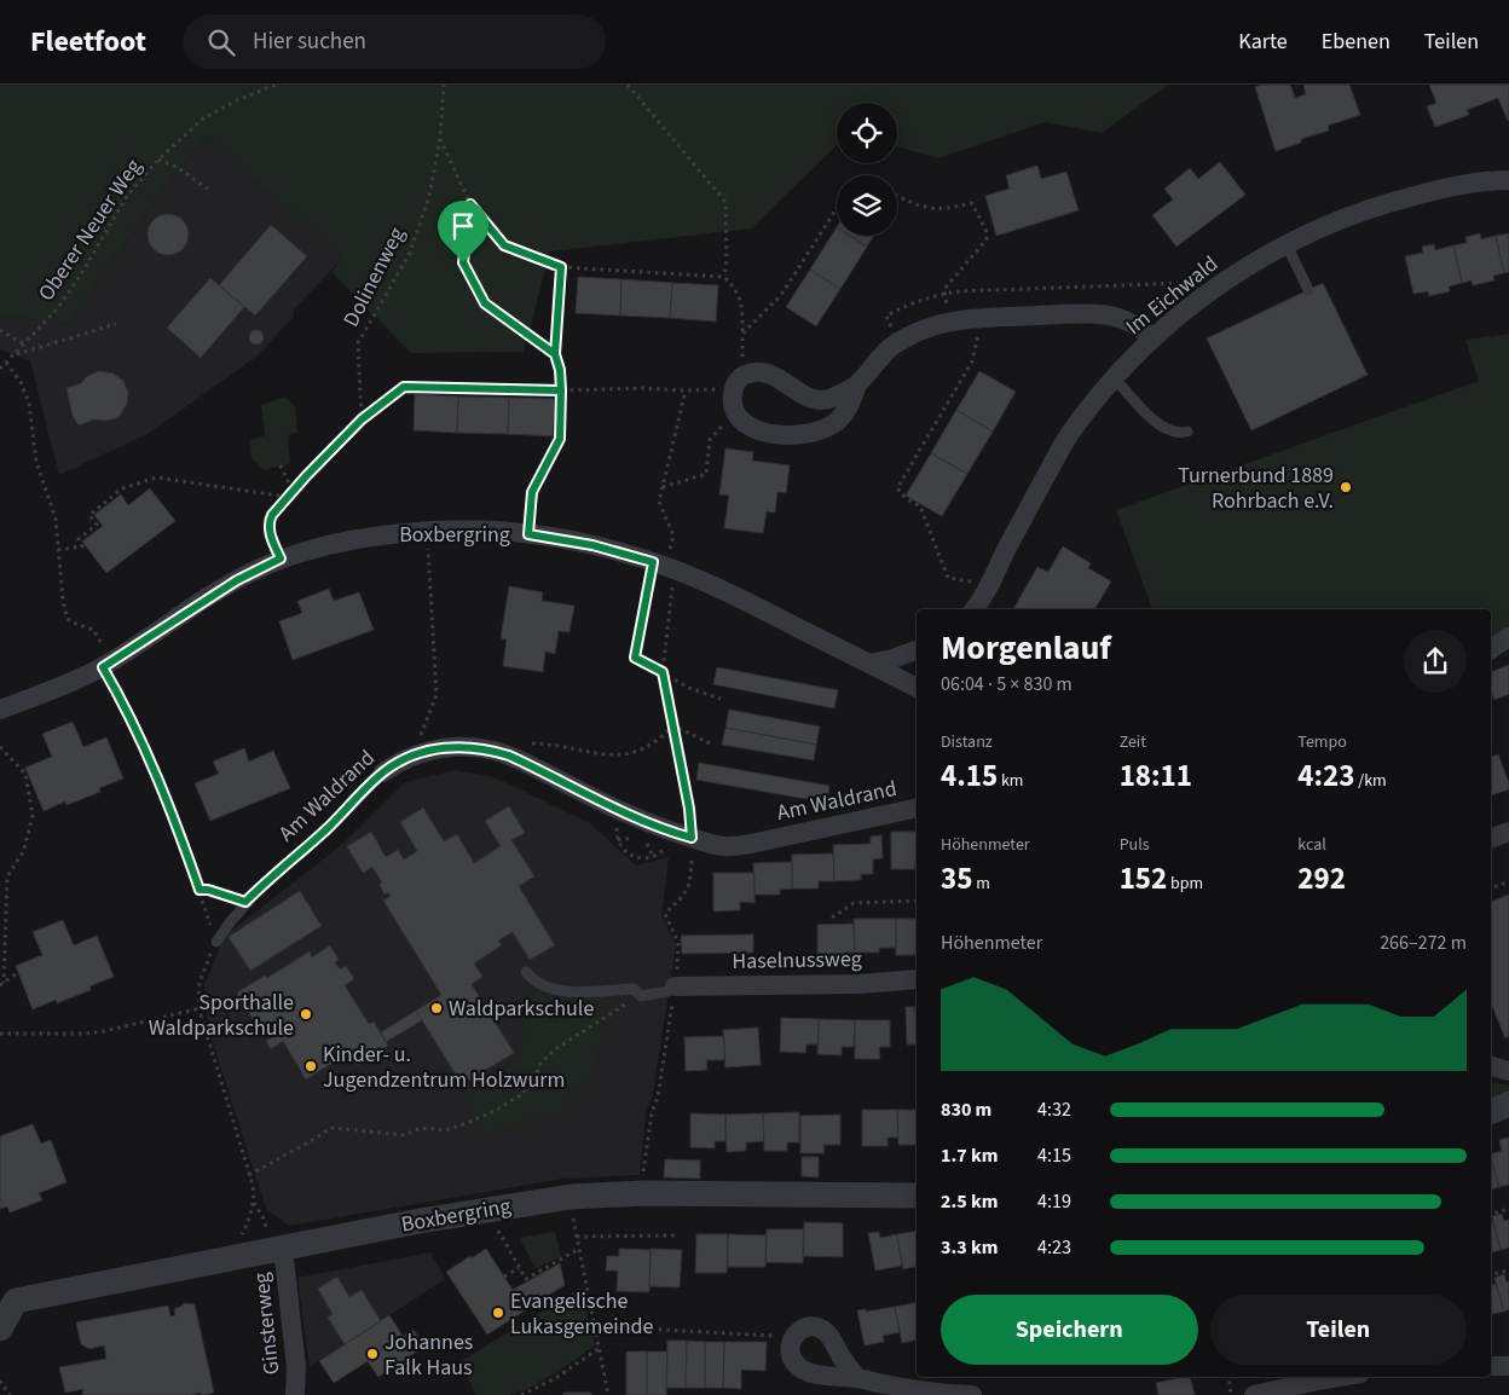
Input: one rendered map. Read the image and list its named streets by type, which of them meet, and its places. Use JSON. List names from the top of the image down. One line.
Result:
{"streets":{"street":["Im Eichwald","Boxbergring","Am Waldrand","Haselnussweg","Ginsterweg"],"path":["Oberer Neuer Weg","Dolinenweg"]},"crossings":[["Boxbergring","Ginsterweg"]],"places":["Turnerbund 1889 Rohrbach e.V.","Waldparkschule","Sporthalle Waldparkschule","Kinder- u. Jugendzentrum Holzwurm","Evangelische Lukasgemeinde","Johannes Falk Haus"],"page":{"header":"Fleetfoot","search":"Hier suchen","nav":["Karte","Ebenen","Teilen"],"heading":["Morgenlauf","06:04 · 5 × 830 m"],"stats":[["Distanz","4.15 km"],["Zeit","18:11"],["Tempo","4:23 /km"],["Höhenmeter","35 m"],["Puls","152 bpm"],["kcal","292"]],"chart":["Höhenmeter","266–272 m"],"list":[{"name":"830 m","note":"4:32"},{"name":"1.7 km","note":"4:15"},{"name":"2.5 km","note":"4:19"},{"name":"3.3 km","note":"4:23"}],"buttons":["Speichern","Teilen"]}}
